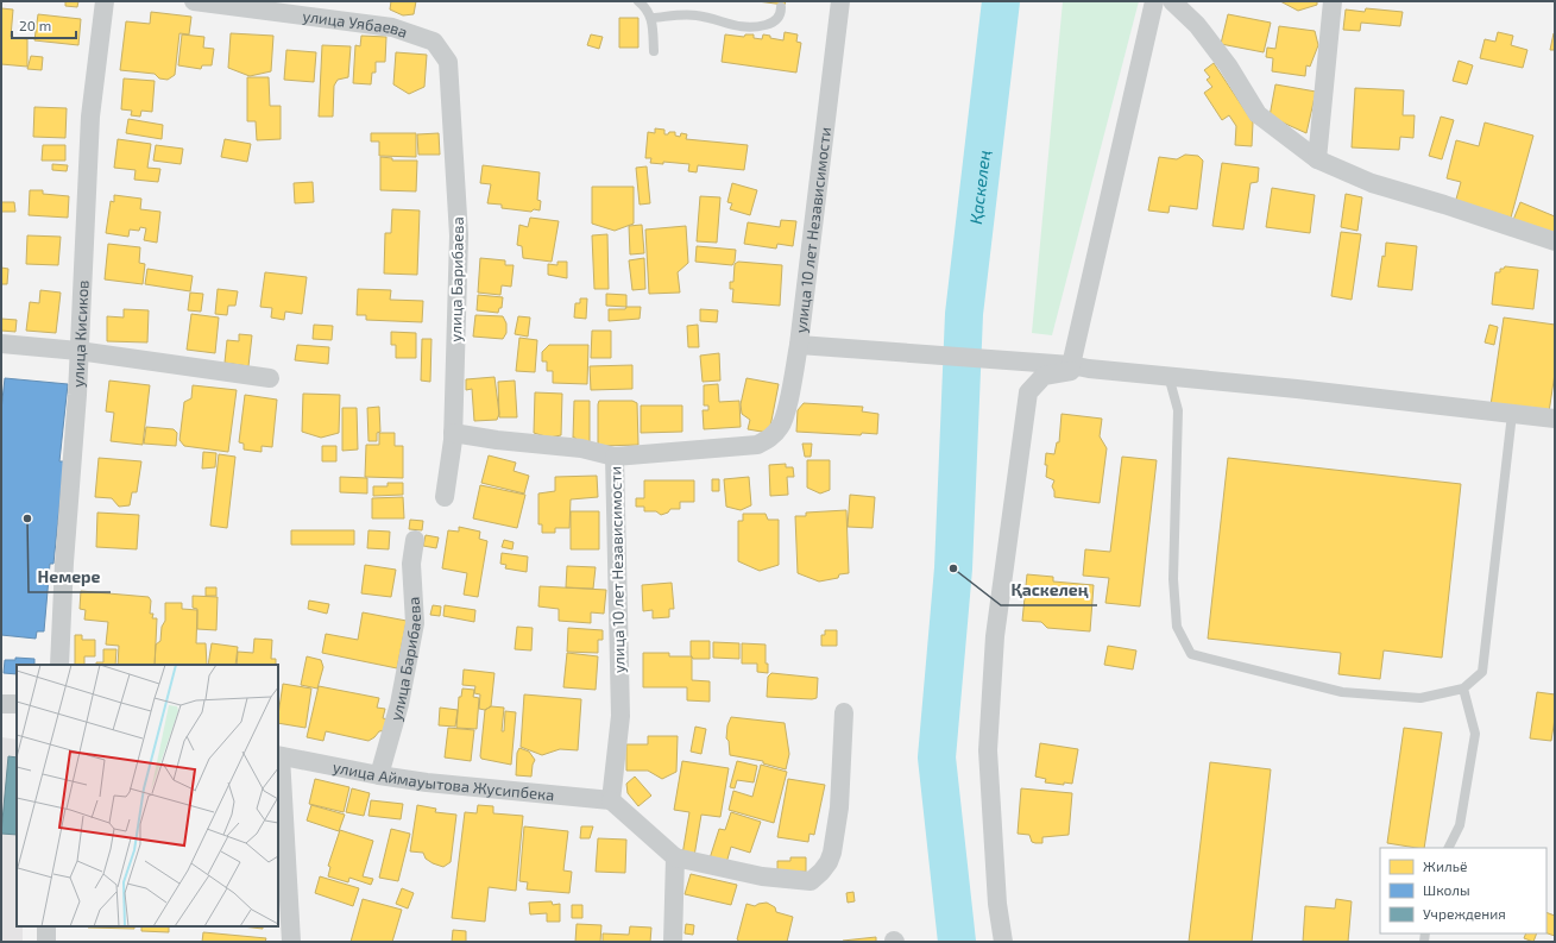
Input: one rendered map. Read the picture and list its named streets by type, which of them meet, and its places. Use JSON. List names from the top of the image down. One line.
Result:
{"streets":{"street":["улица Уябаева","улица 10 лет Независимости","улица Барибаева","улица Кисиков","улица Аймауытова Жусипбека"]},"crossings":[["улица Уябаева","улица Барибаева"],["улица 10 лет Независимости","улица Аймауытова Жусипбека"],["улица Барибаева","улица Аймауытова Жусипбека"]],"water":["Қаскелең"],"places":["Немере","Қаскелең"],"legend":["Жильё","Школы","Учреждения"],"scale_bar":"20 m"}
